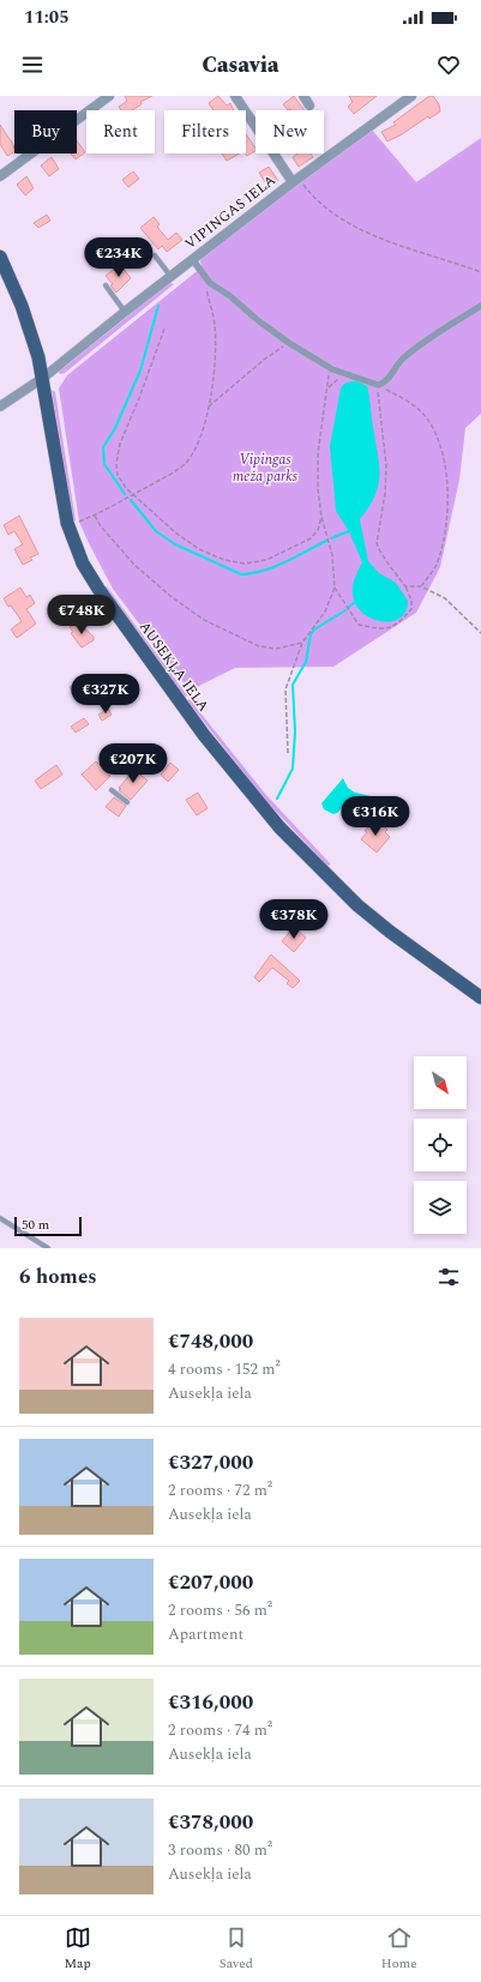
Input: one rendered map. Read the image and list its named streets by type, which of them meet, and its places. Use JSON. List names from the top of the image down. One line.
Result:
{"streets":{"main road":["AUSEKĻA IELA"],"street":["VIPINGAS IELA"]},"crossings":[["VIPINGAS IELA","AUSEKĻA IELA"]],"parks":["Vipingas meža parks"],"scale_bar":"50 m","north":"bottom right","page":{"status":"11:05","header":"Casavia","chip":["Buy","Rent","Filters","New"],"price":["€234K","€748K","€327K","€207K","€316K","€378K"],"scale":"50 m","heading":"6 homes","list":[{"name":"€748,000","note":"4 rooms · 152 m² · Ausekļa iela"},{"name":"€327,000","note":"2 rooms · 72 m² · Ausekļa iela"},{"name":"€207,000","note":"2 rooms · 56 m² · Apartment"},{"name":"€316,000","note":"2 rooms · 74 m² · Ausekļa iela"},{"name":"€378,000","note":"3 rooms · 80 m² · Ausekļa iela"}],"tabs":["Map","Saved","Home"]}}
